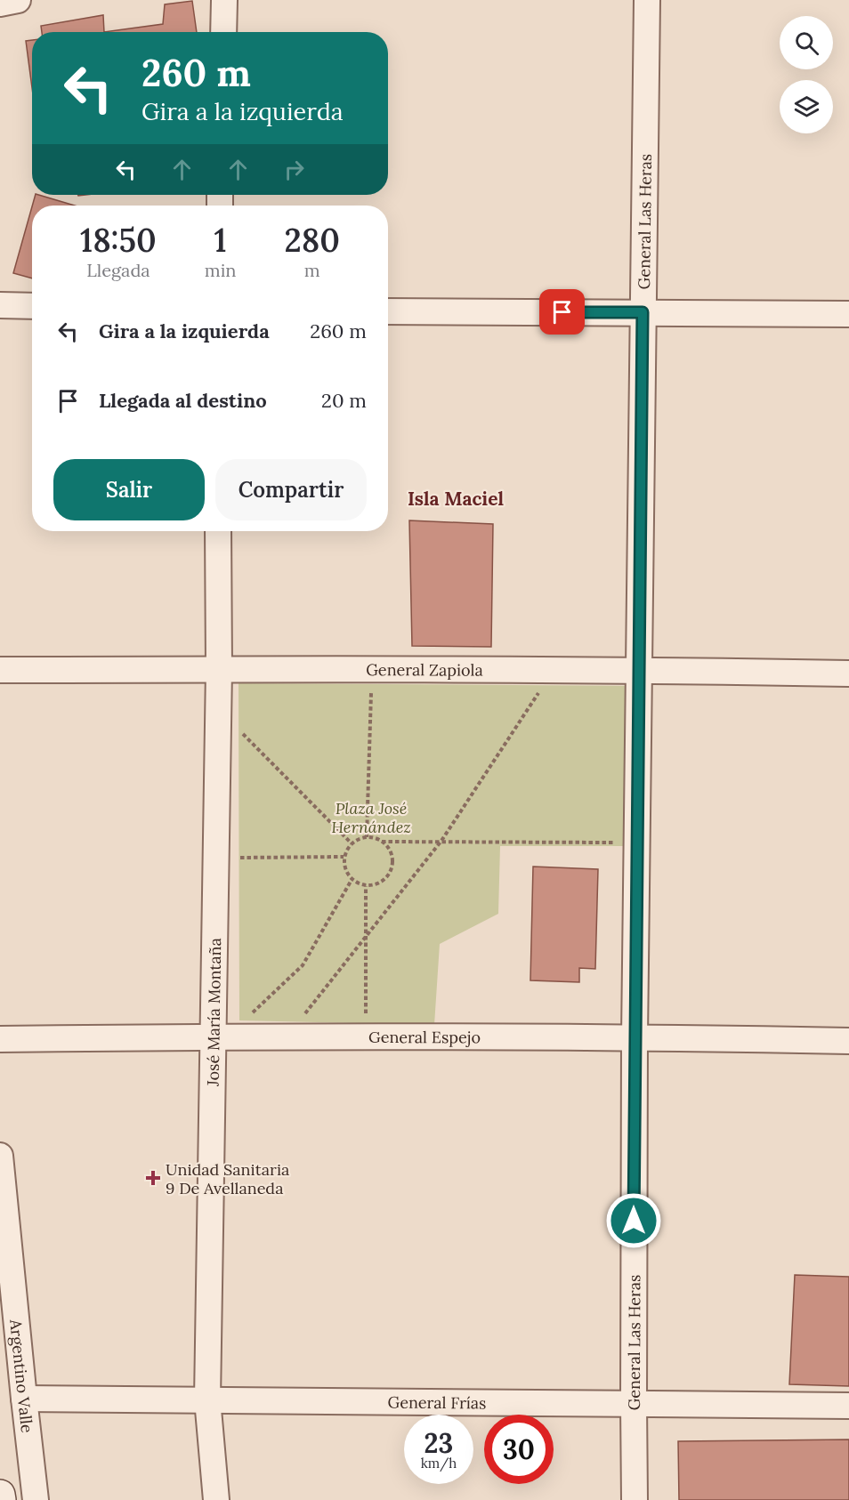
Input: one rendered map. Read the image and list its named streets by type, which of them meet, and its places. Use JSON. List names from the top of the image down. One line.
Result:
{"streets":{"street":["General Las Heras","General Zapiola","José María Montaña","General Espejo","Argentino Valle","General Frías"]},"crossings":[["General Las Heras","General Zapiola"],["General Las Heras","General Espejo"],["General Las Heras","General Frías"],["General Zapiola","José María Montaña"],["José María Montaña","General Espejo"],["José María Montaña","General Frías"],["Argentino Valle","General Frías"]],"districts":["Isla Maciel"],"parks":["Plaza José Hernández"],"places":{"health":["Unidad Sanitaria 9 De Avellaneda"]},"page":{"turn":["260 m","Gira a la izquierda"],"eta":["18:50","Llegada","1","min","280","m"],"list":[{"name":"Gira a la izquierda","value":"260 m"},{"name":"Llegada al destino","value":"20 m"}],"buttons":["Salir","Compartir"],"speed":"23 km/h","limit":"30"}}
